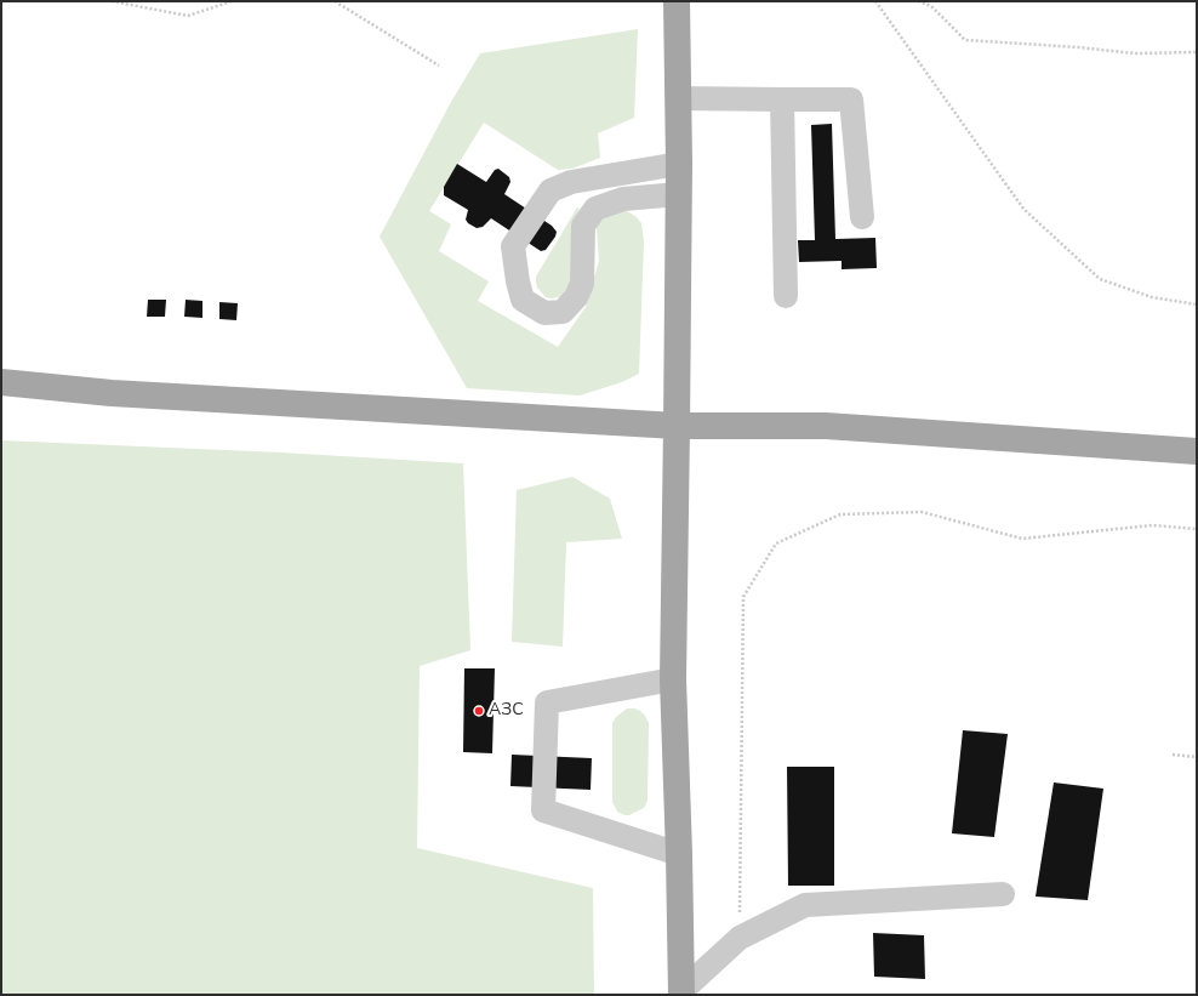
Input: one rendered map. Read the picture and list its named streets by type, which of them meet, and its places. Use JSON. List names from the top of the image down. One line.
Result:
{"places":["АЗС"]}
